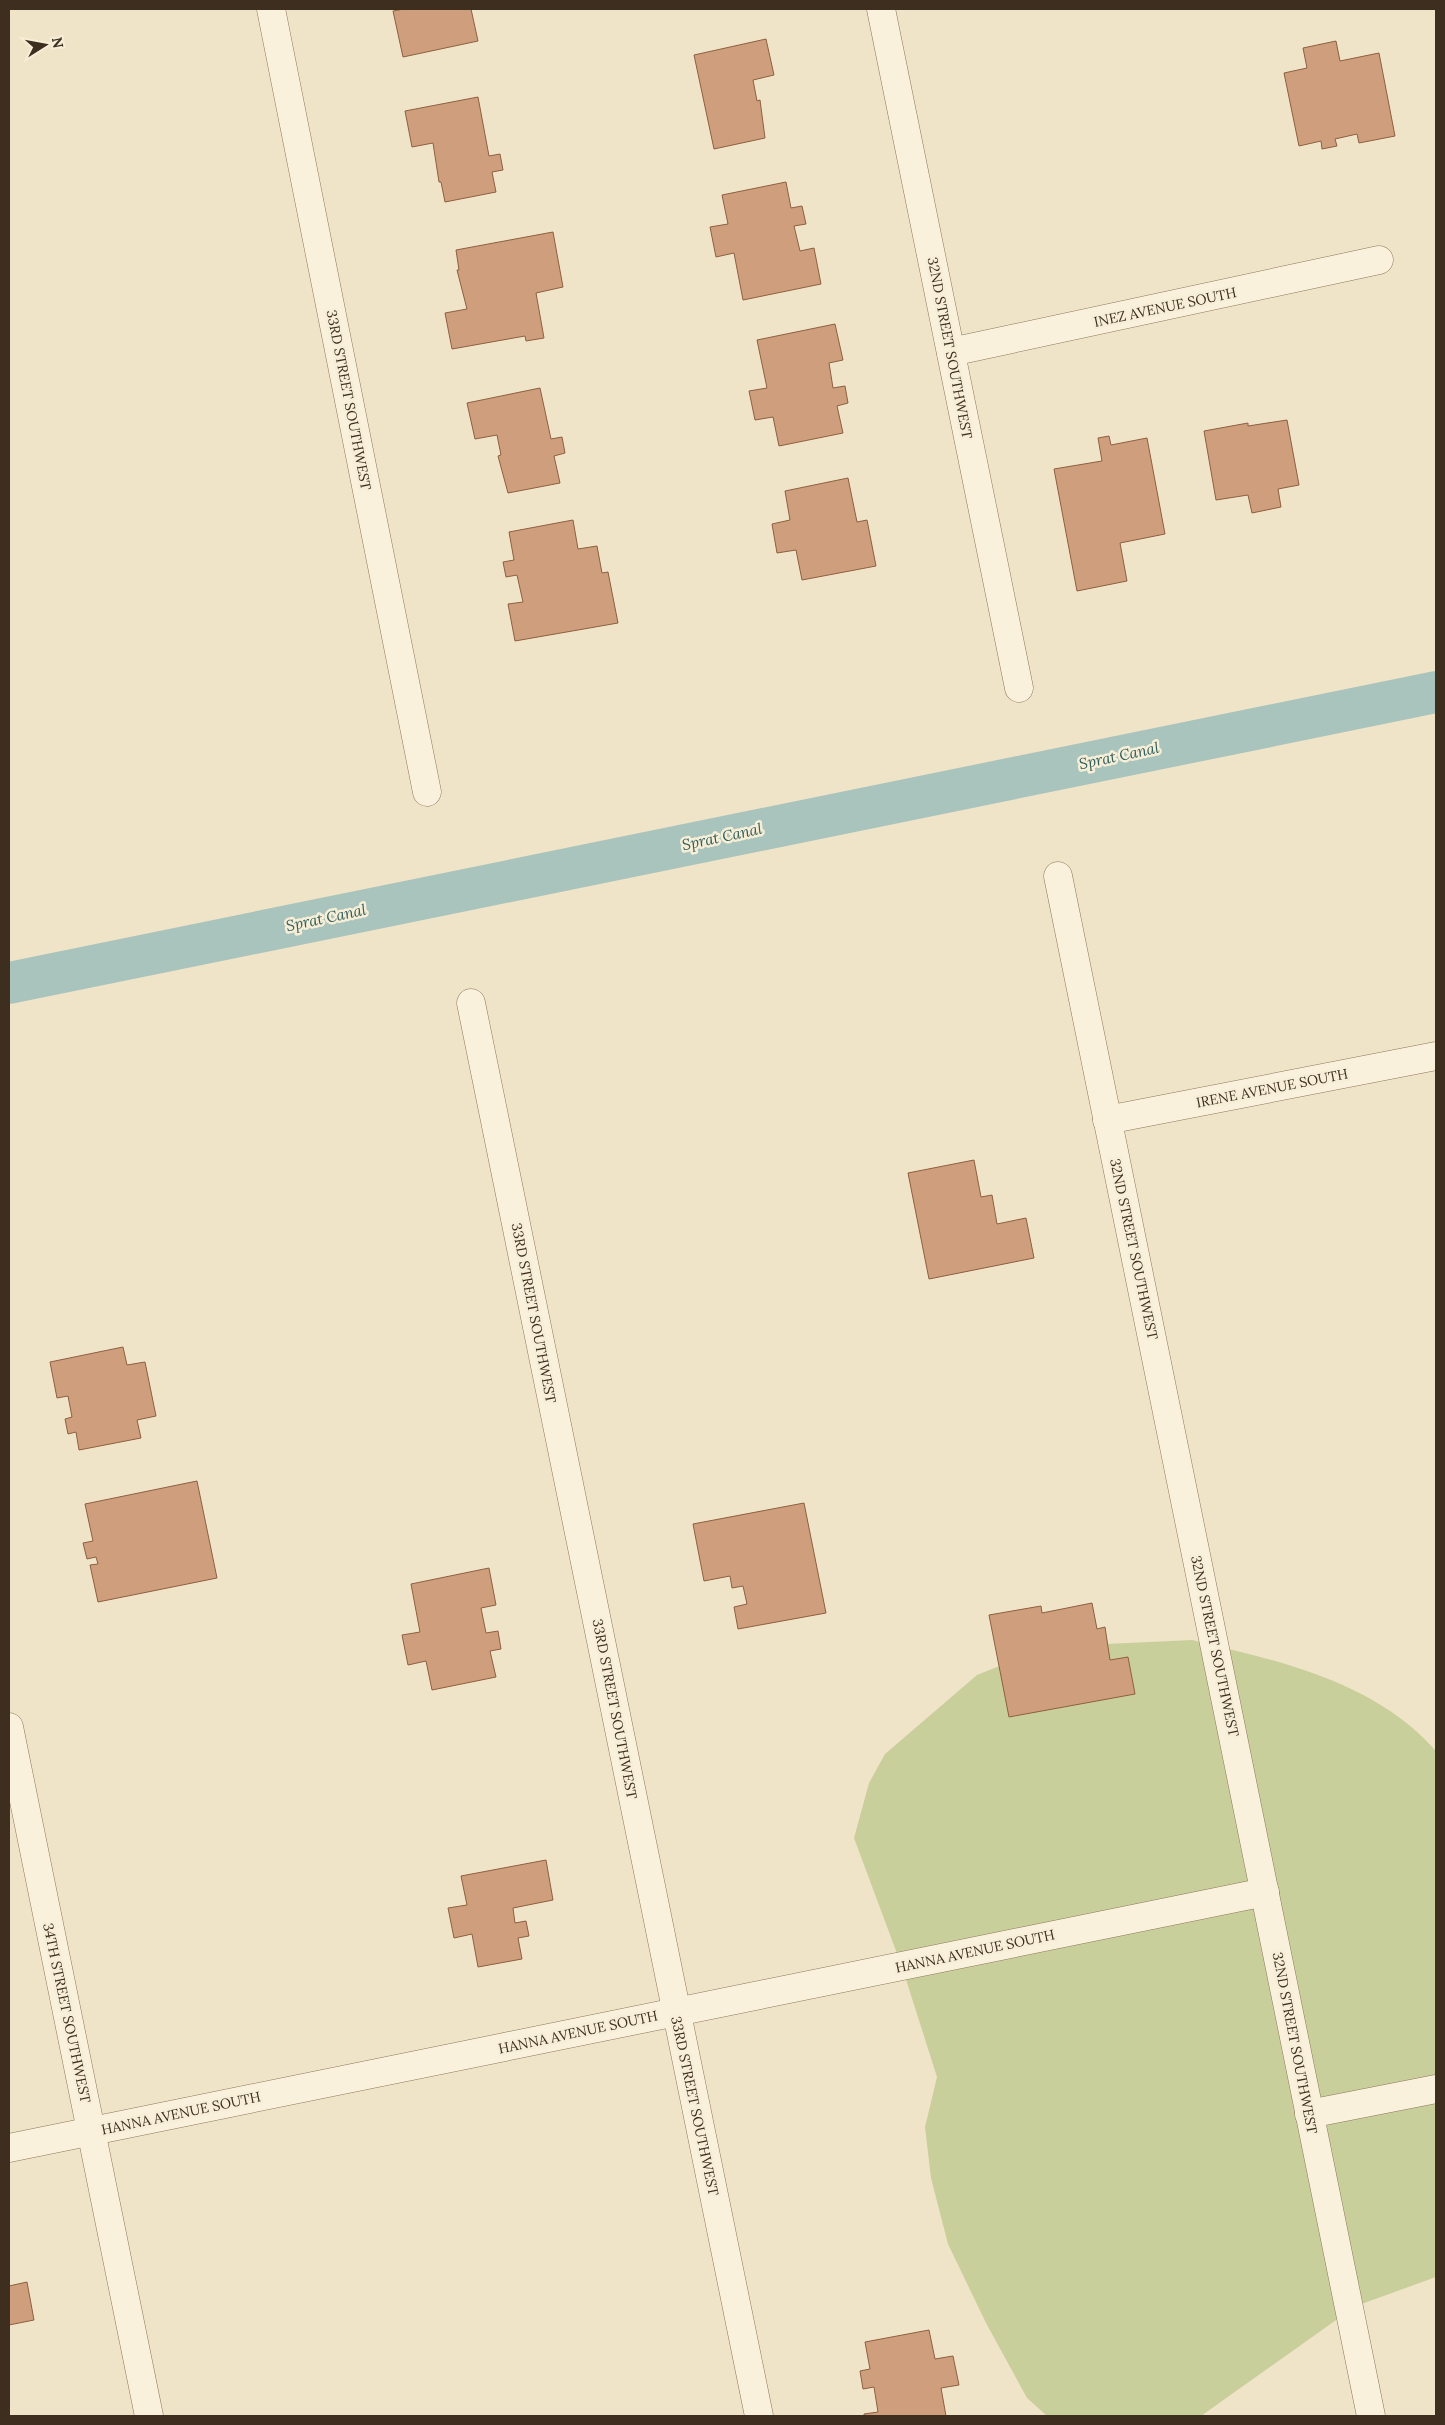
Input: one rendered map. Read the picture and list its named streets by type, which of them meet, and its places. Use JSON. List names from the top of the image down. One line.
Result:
{"streets":{"street":["INEZ AVENUE SOUTH","32ND STREET SOUTHWEST","33RD STREET SOUTHWEST","IRENE AVENUE SOUTH","HANNA AVENUE SOUTH","34TH STREET SOUTHWEST"]},"crossings":[["INEZ AVENUE SOUTH","32ND STREET SOUTHWEST"],["32ND STREET SOUTHWEST","IRENE AVENUE SOUTH"],["32ND STREET SOUTHWEST","HANNA AVENUE SOUTH"],["33RD STREET SOUTHWEST","HANNA AVENUE SOUTH"],["HANNA AVENUE SOUTH","34TH STREET SOUTHWEST"]],"water":["Sprat Canal"],"north":"right"}
